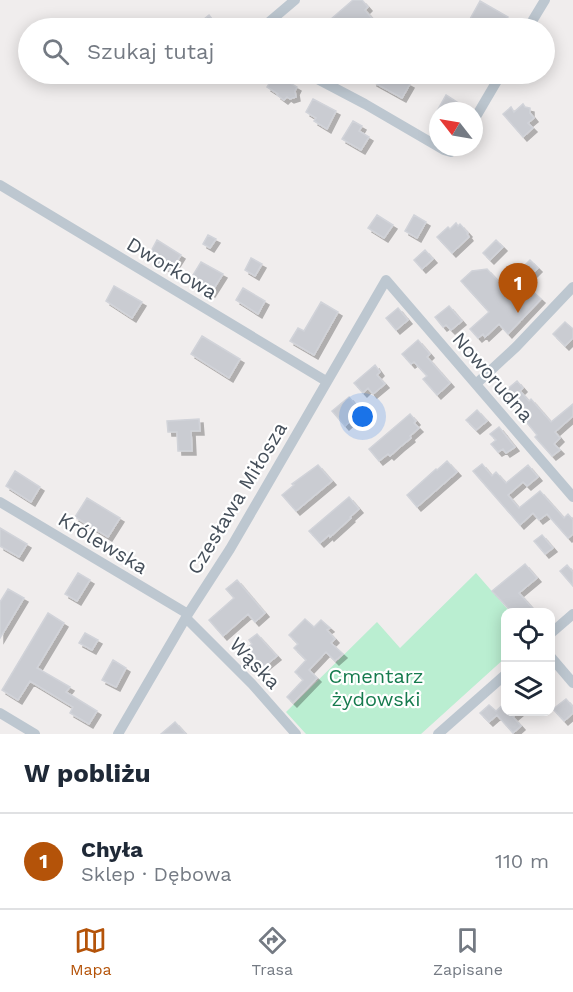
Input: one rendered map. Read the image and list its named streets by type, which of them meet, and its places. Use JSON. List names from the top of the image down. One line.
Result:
{"streets":{"street":["Dworkowa","Noworudna","Czesława Miłosza","Królewska","Wąska"]},"crossings":[["Dworkowa","Czesława Miłosza"],["Noworudna","Czesława Miłosza"],["Czesława Miłosza","Królewska"],["Czesława Miłosza","Wąska"],["Królewska","Wąska"]],"parks":["Cmentarz żydowski"],"north":"top left","page":{"search":"Szukaj tutaj","pins":"1","heading":"W pobliżu","list":[{"mark":"1","name":"Chyła","note":"Sklep · Dębowa","value":"110 m"}],"nav":["Mapa","Trasa","Zapisane"]}}
